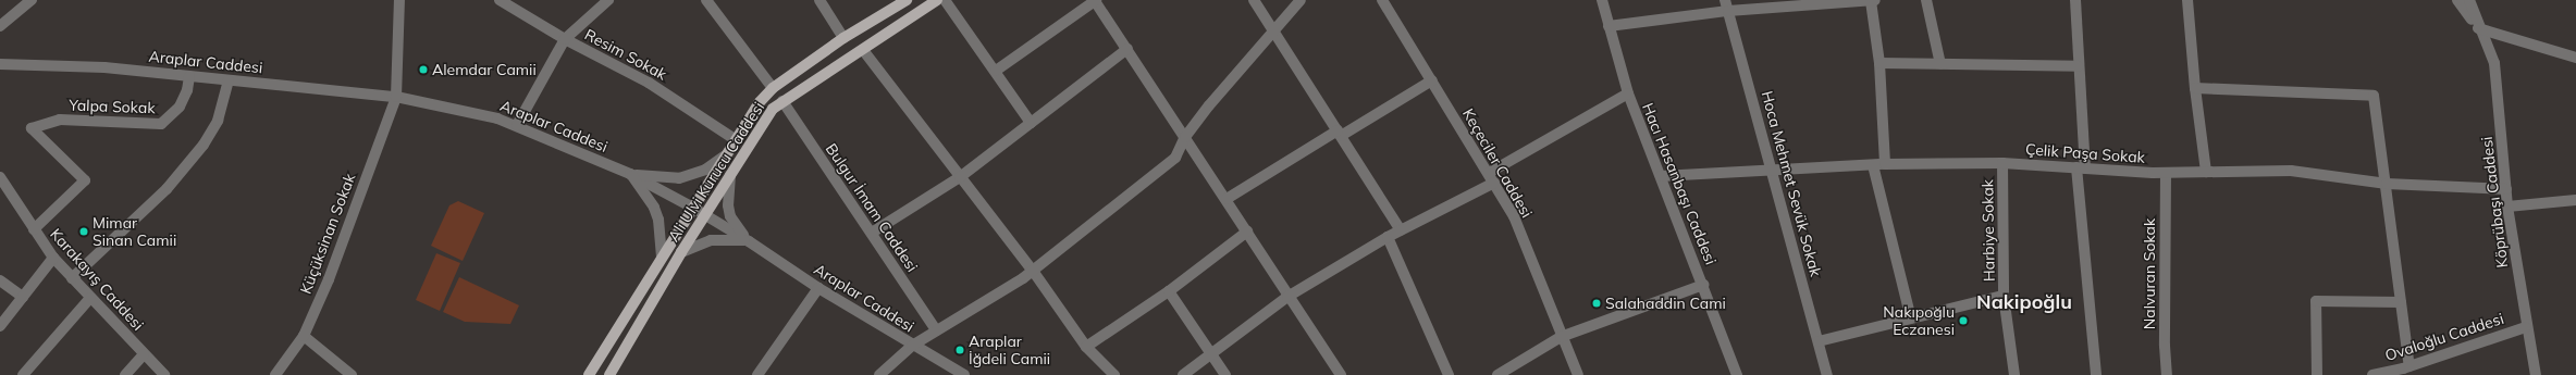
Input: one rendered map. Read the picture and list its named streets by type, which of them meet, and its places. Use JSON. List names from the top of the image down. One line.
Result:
{"streets":{"main road":["Ali Ulvi Kurucu Caddesi"],"street":["Resim Sokak","Araplar Caddesi","Yalpa Sokak","Çelik Paşa Sokak","Keçeciler Caddesi","Hacı Hasanbaşı Caddesi","Hoca Mehmet Sevük Sokak","Köprübaşı Caddesi","Bulgur İmam Caddesi","Harbiye Sokak","Küçüksinan Sokak","Nalvuran Sokak","Karakayış Caddesi","Ovaloğlu Caddesi"]},"crossings":[["Resim Sokak","Ali Ulvi Kurucu Caddesi"],["Araplar Caddesi","Yalpa Sokak"],["Araplar Caddesi","Ali Ulvi Kurucu Caddesi"],["Araplar Caddesi","Küçüksinan Sokak"],["Yalpa Sokak","Karakayış Caddesi"],["Çelik Paşa Sokak","Hacı Hasanbaşı Caddesi"],["Çelik Paşa Sokak","Hoca Mehmet Sevük Sokak"],["Çelik Paşa Sokak","Köprübaşı Caddesi"],["Çelik Paşa Sokak","Harbiye Sokak"],["Çelik Paşa Sokak","Nalvuran Sokak"],["Ali Ulvi Kurucu Caddesi","Bulgur İmam Caddesi"],["Köprübaşı Caddesi","Ovaloğlu Caddesi"]],"districts":["Nakipoğlu"],"places":["Alemdar Camii","Mimar Sinan Camii","Salahaddin Cami","Nakıpoğlu Eczanesi","Araplar İğdeli Camii"]}
